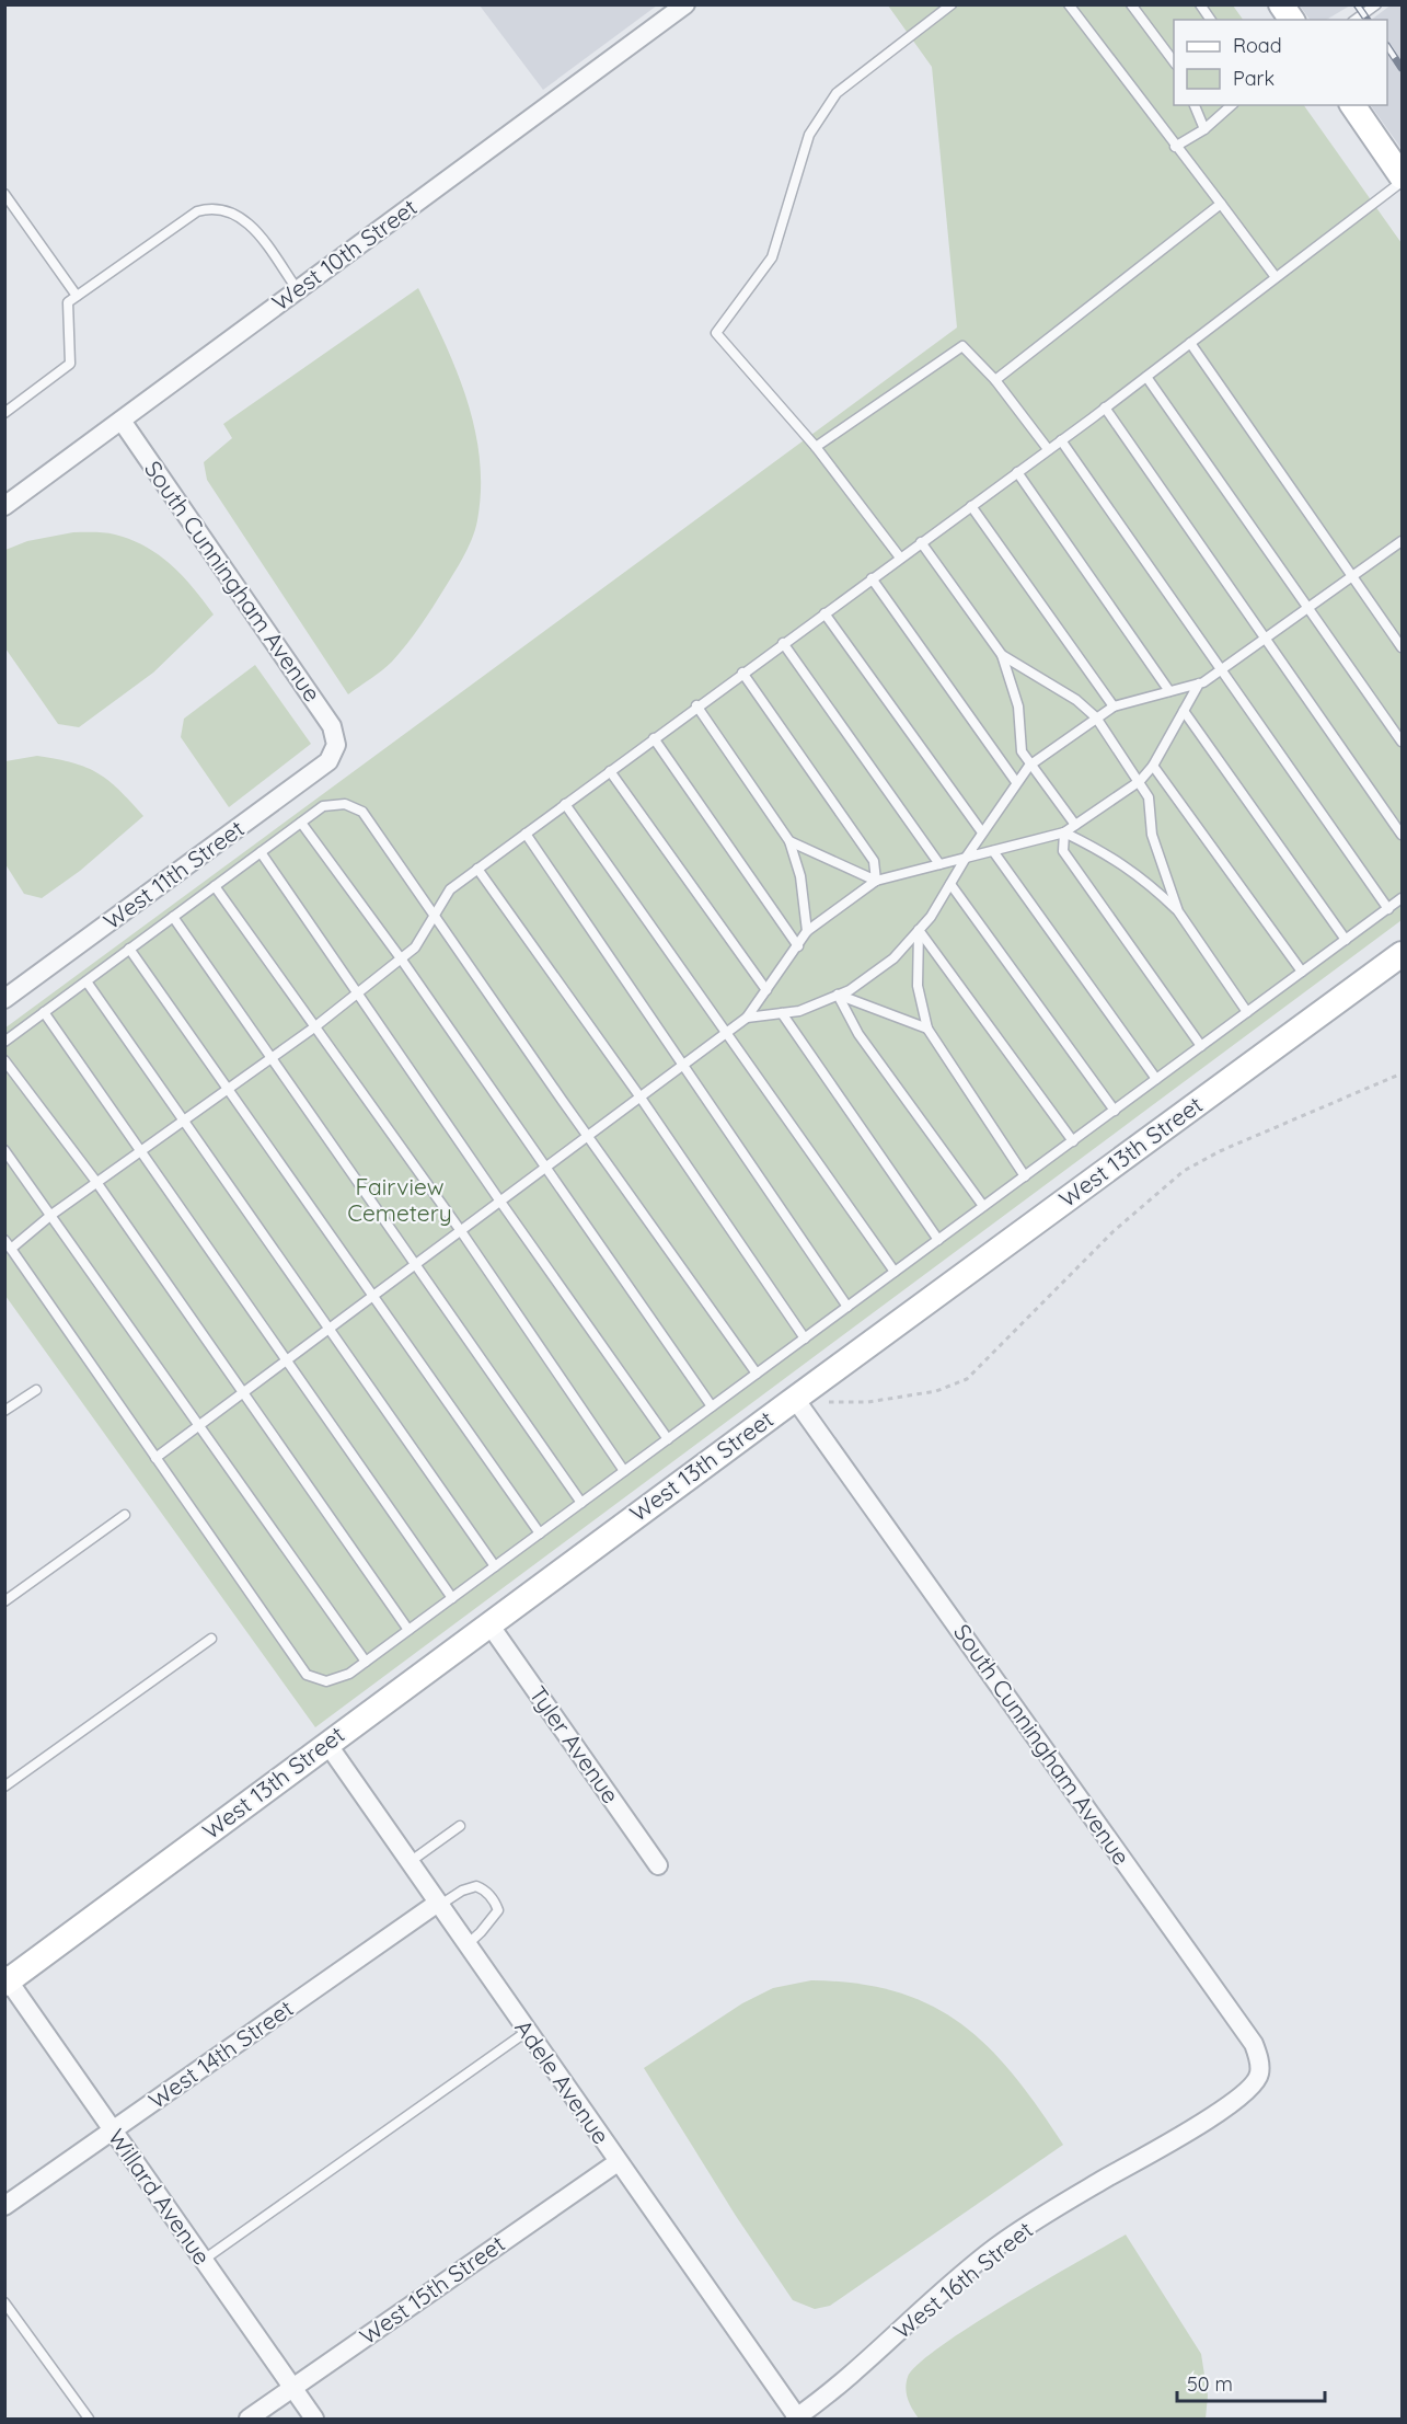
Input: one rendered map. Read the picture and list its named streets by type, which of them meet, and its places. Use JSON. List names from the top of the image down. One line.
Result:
{"streets":{"street":["West 10th Street","South Cunningham Avenue","West 11th Street","West 13th Street","Tyler Avenue","West 14th Street","Adele Avenue","Willard Avenue","West 16th Street","West 15th Street"]},"crossings":[["West 10th Street","South Cunningham Avenue"],["South Cunningham Avenue","West 11th Street"],["South Cunningham Avenue","West 13th Street"],["South Cunningham Avenue","West 16th Street"],["West 13th Street","Tyler Avenue"],["West 13th Street","Adele Avenue"],["West 13th Street","Willard Avenue"],["West 14th Street","Adele Avenue"],["West 14th Street","Willard Avenue"],["Adele Avenue","West 16th Street"],["Adele Avenue","West 15th Street"],["Willard Avenue","West 15th Street"]],"parks":["Fairview Cemetery"],"legend":["Road","Park"],"scale_bar":"50 m"}
